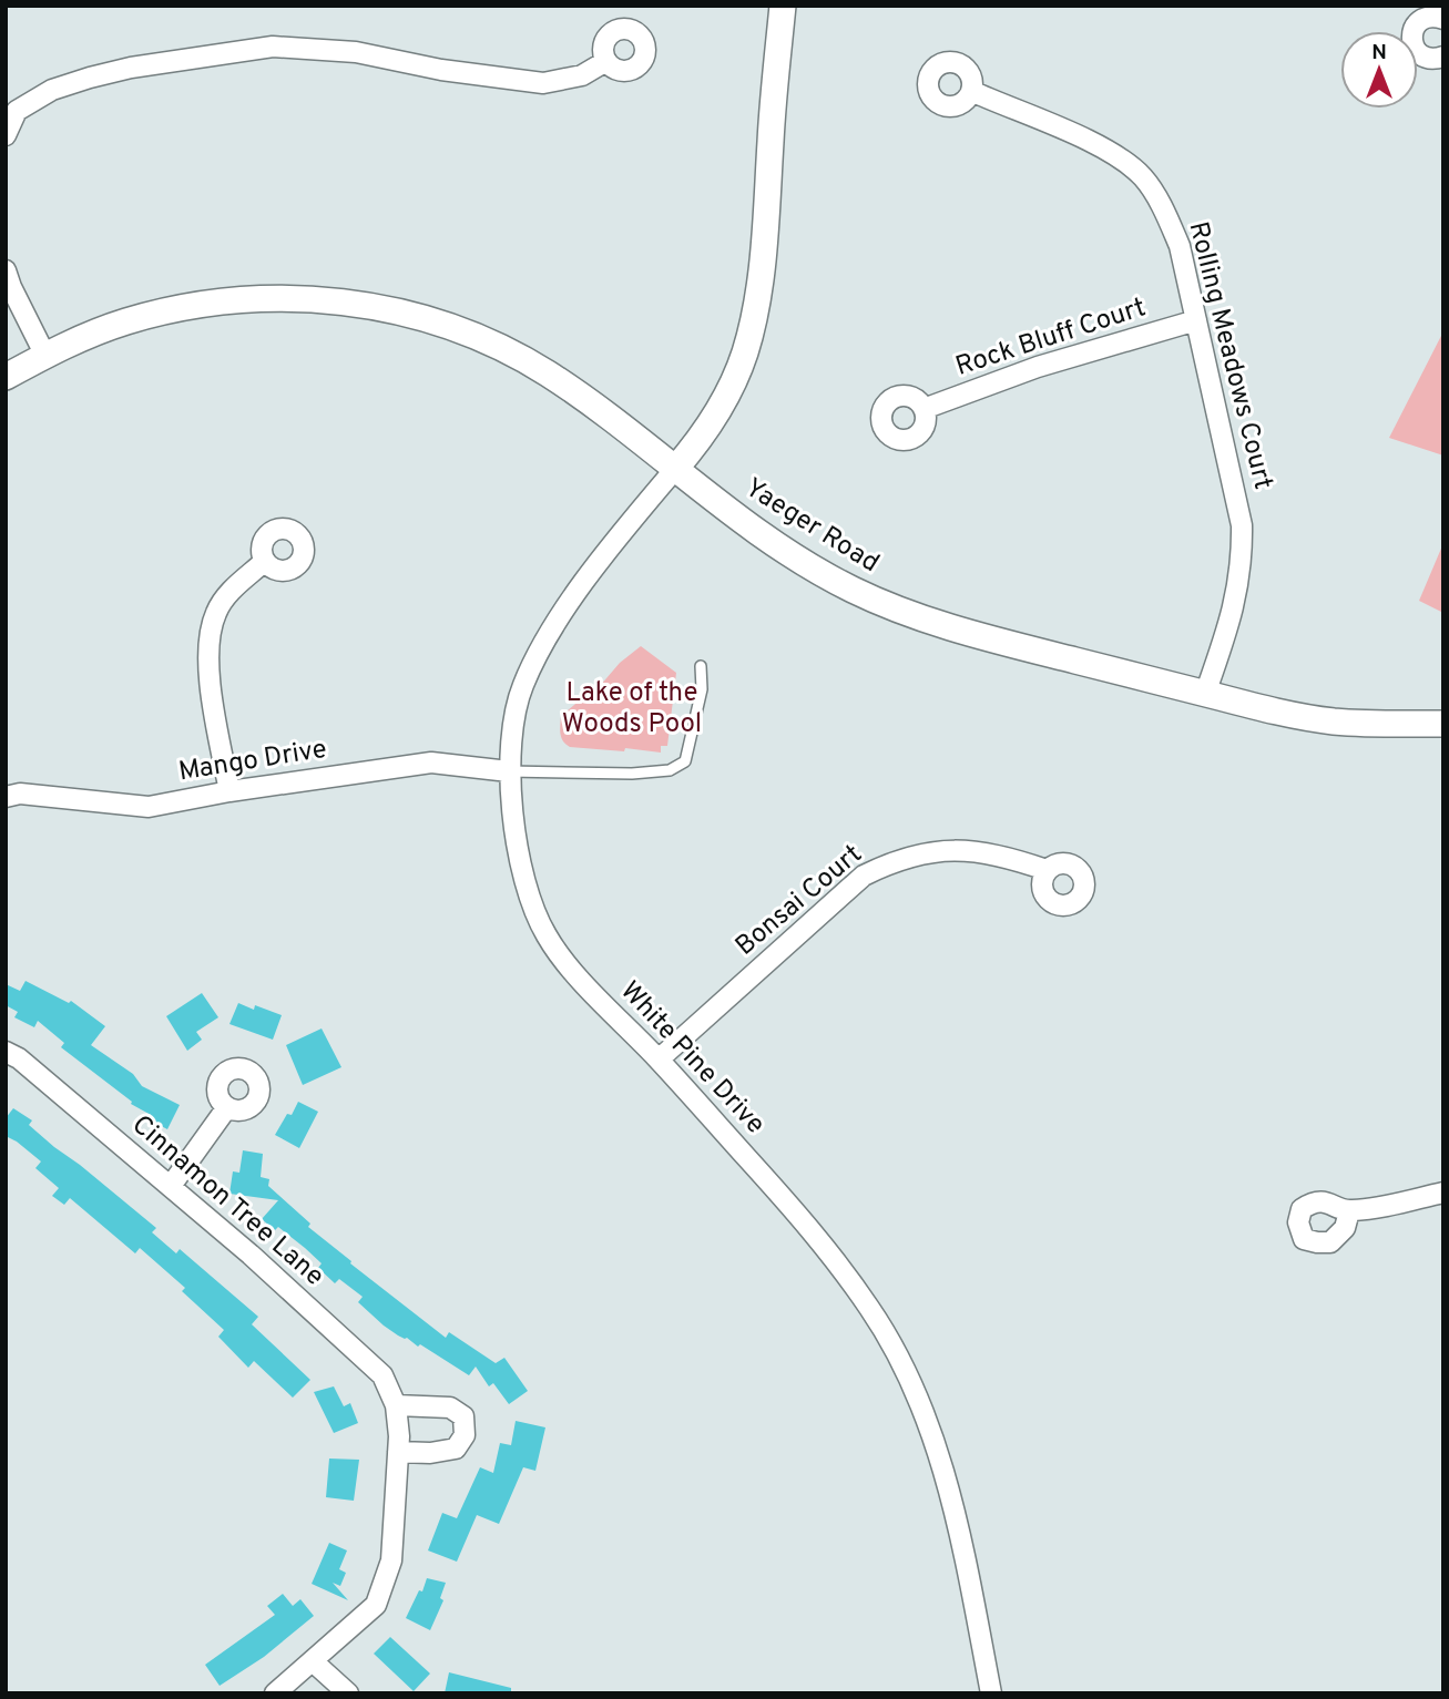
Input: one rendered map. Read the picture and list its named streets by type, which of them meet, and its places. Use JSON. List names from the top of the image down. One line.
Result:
{"streets":{"street":["Rock Bluff Court","Rolling Meadows Court","Yaeger Road","Mango Drive","Bonsai Court","White Pine Drive","Cinnamon Tree Lane"]},"crossings":[["Rock Bluff Court","Rolling Meadows Court"],["Rolling Meadows Court","Yaeger Road"],["Yaeger Road","White Pine Drive"],["Mango Drive","White Pine Drive"],["Bonsai Court","White Pine Drive"]],"parks":["Lake of the Woods Pool"],"north":"top"}
